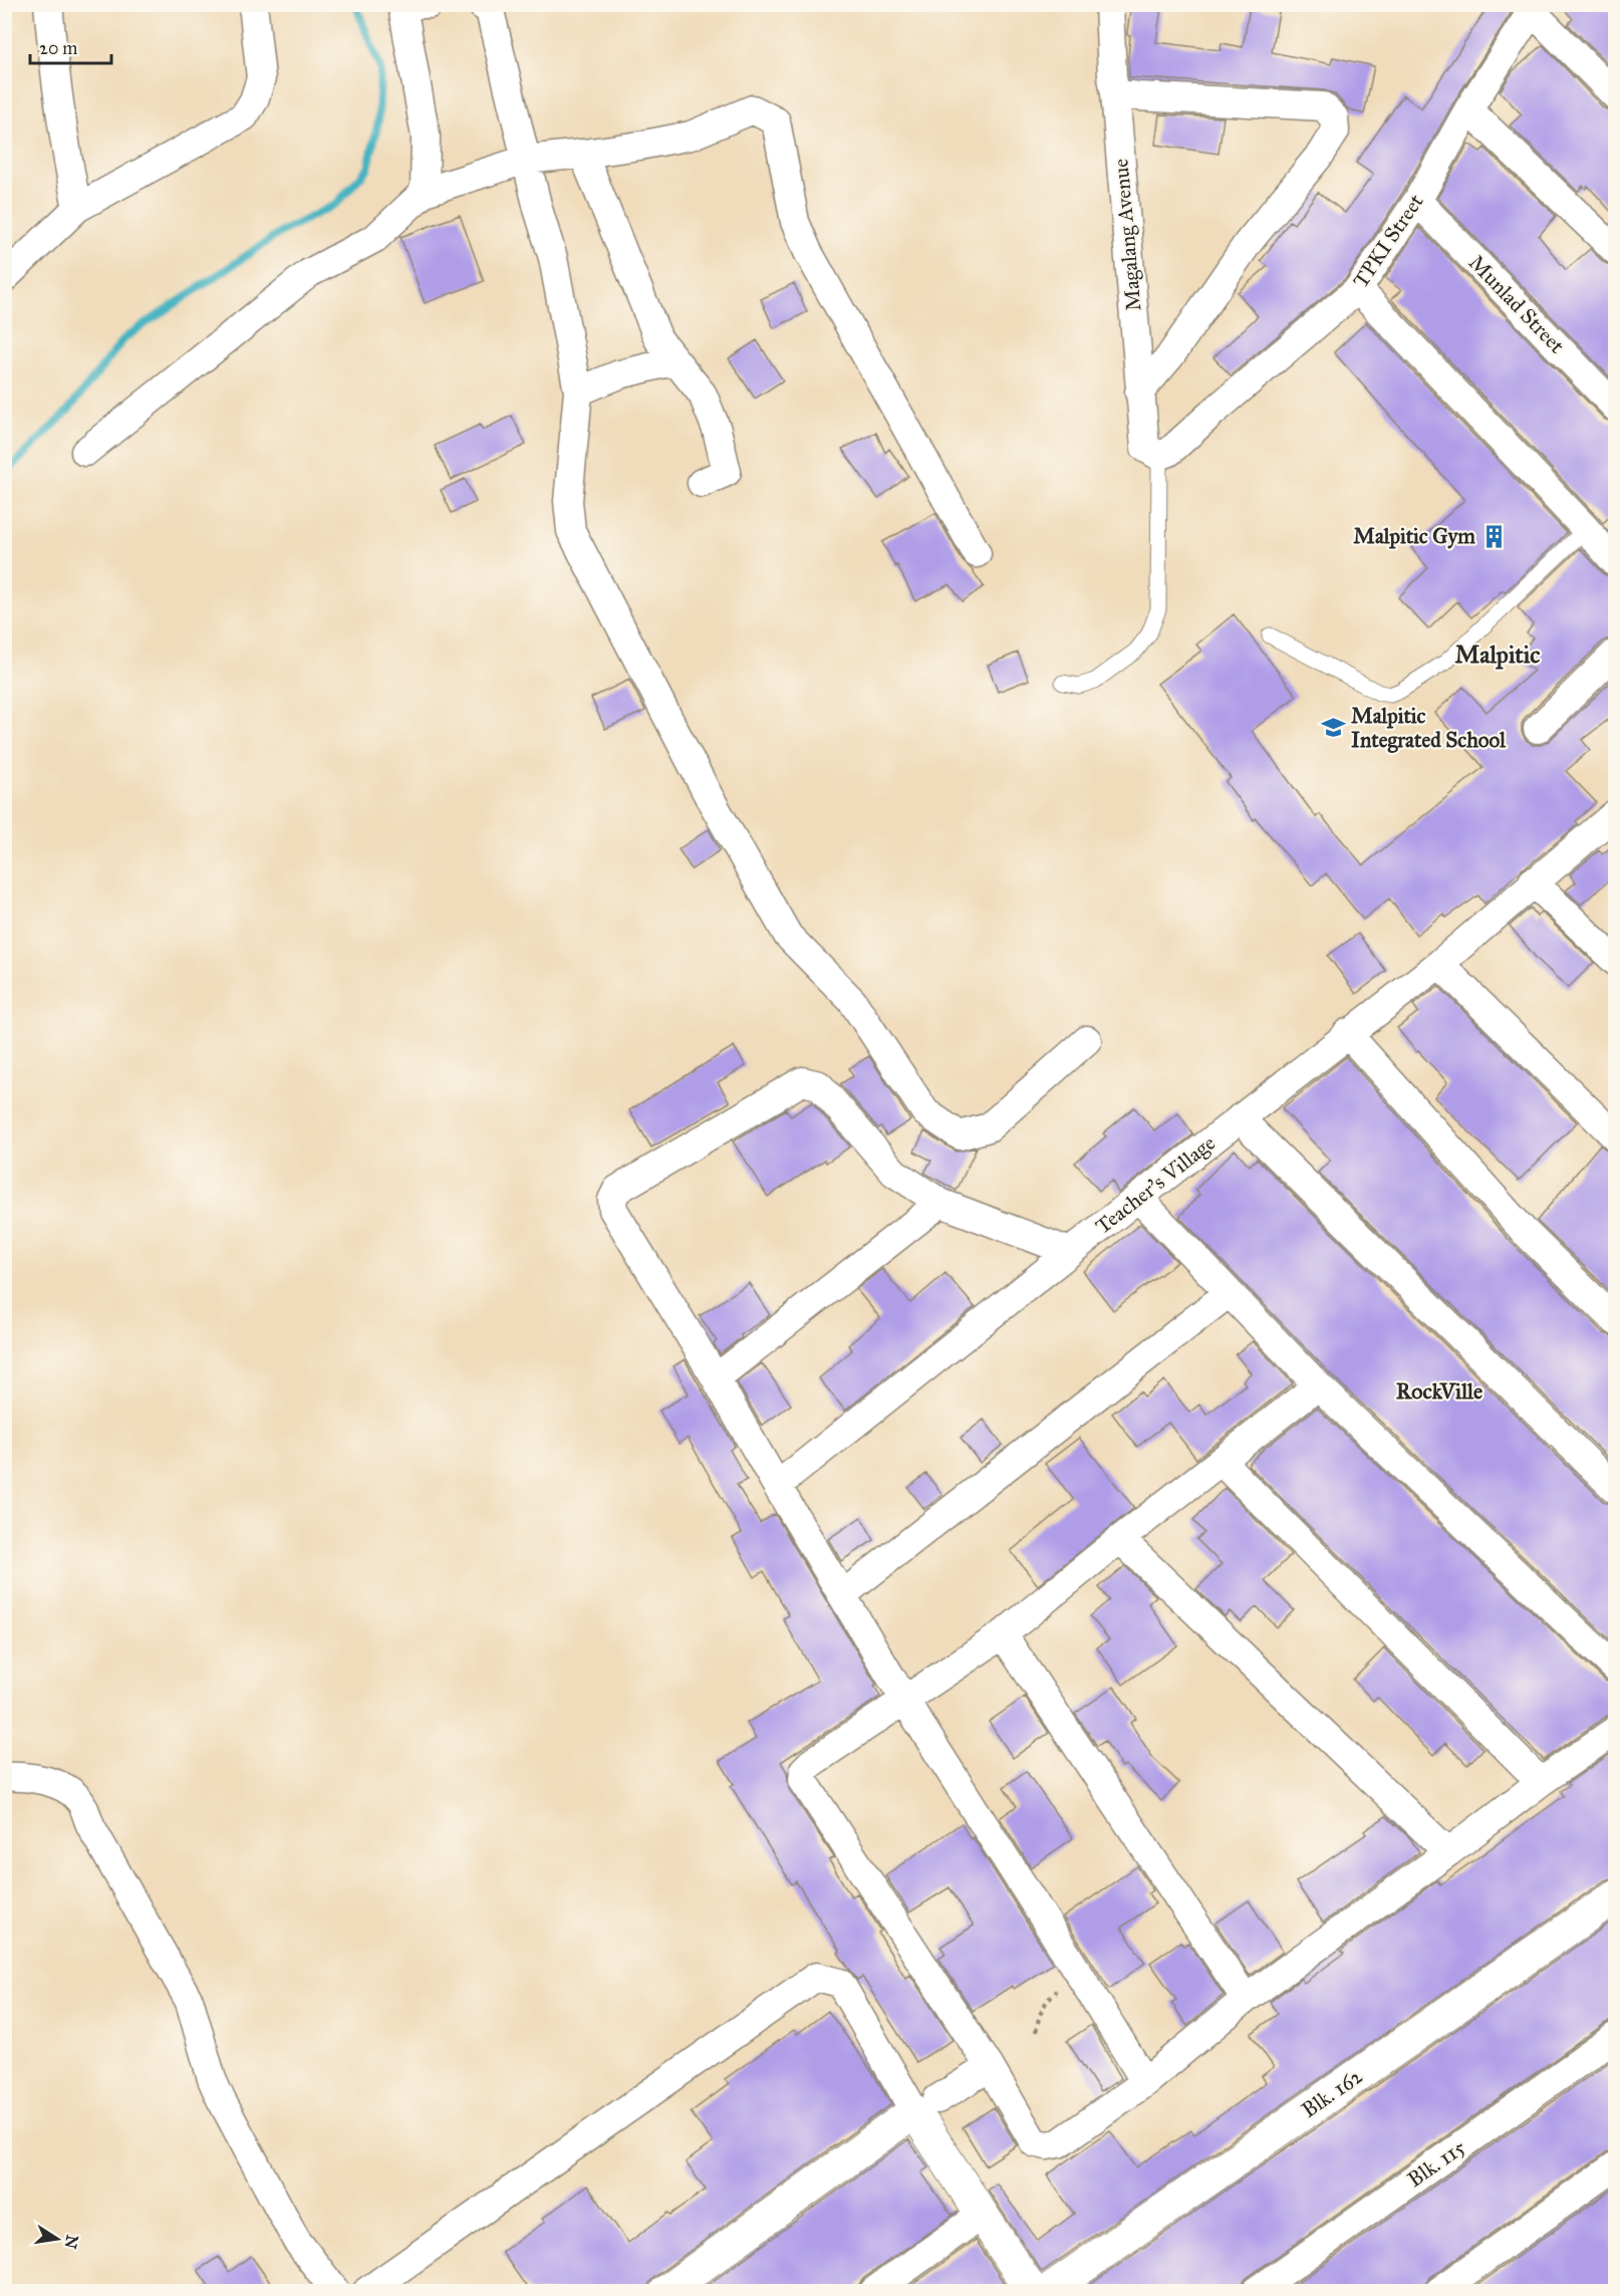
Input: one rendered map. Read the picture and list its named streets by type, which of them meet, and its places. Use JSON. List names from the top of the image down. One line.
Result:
{"streets":{"street":["Magalang Avenue","TPKI Street","Munlad Street","Teacher's Village","Blk. 162","Blk. 115"]},"crossings":[["Magalang Avenue","TPKI Street"],["TPKI Street","Munlad Street"]],"districts":["Malpitic","RockVille"],"places":{"building":["Malpitic Gym"],"school or university":["Malpitic Integrated School"]},"scale_bar":"20 m","north":"right"}
